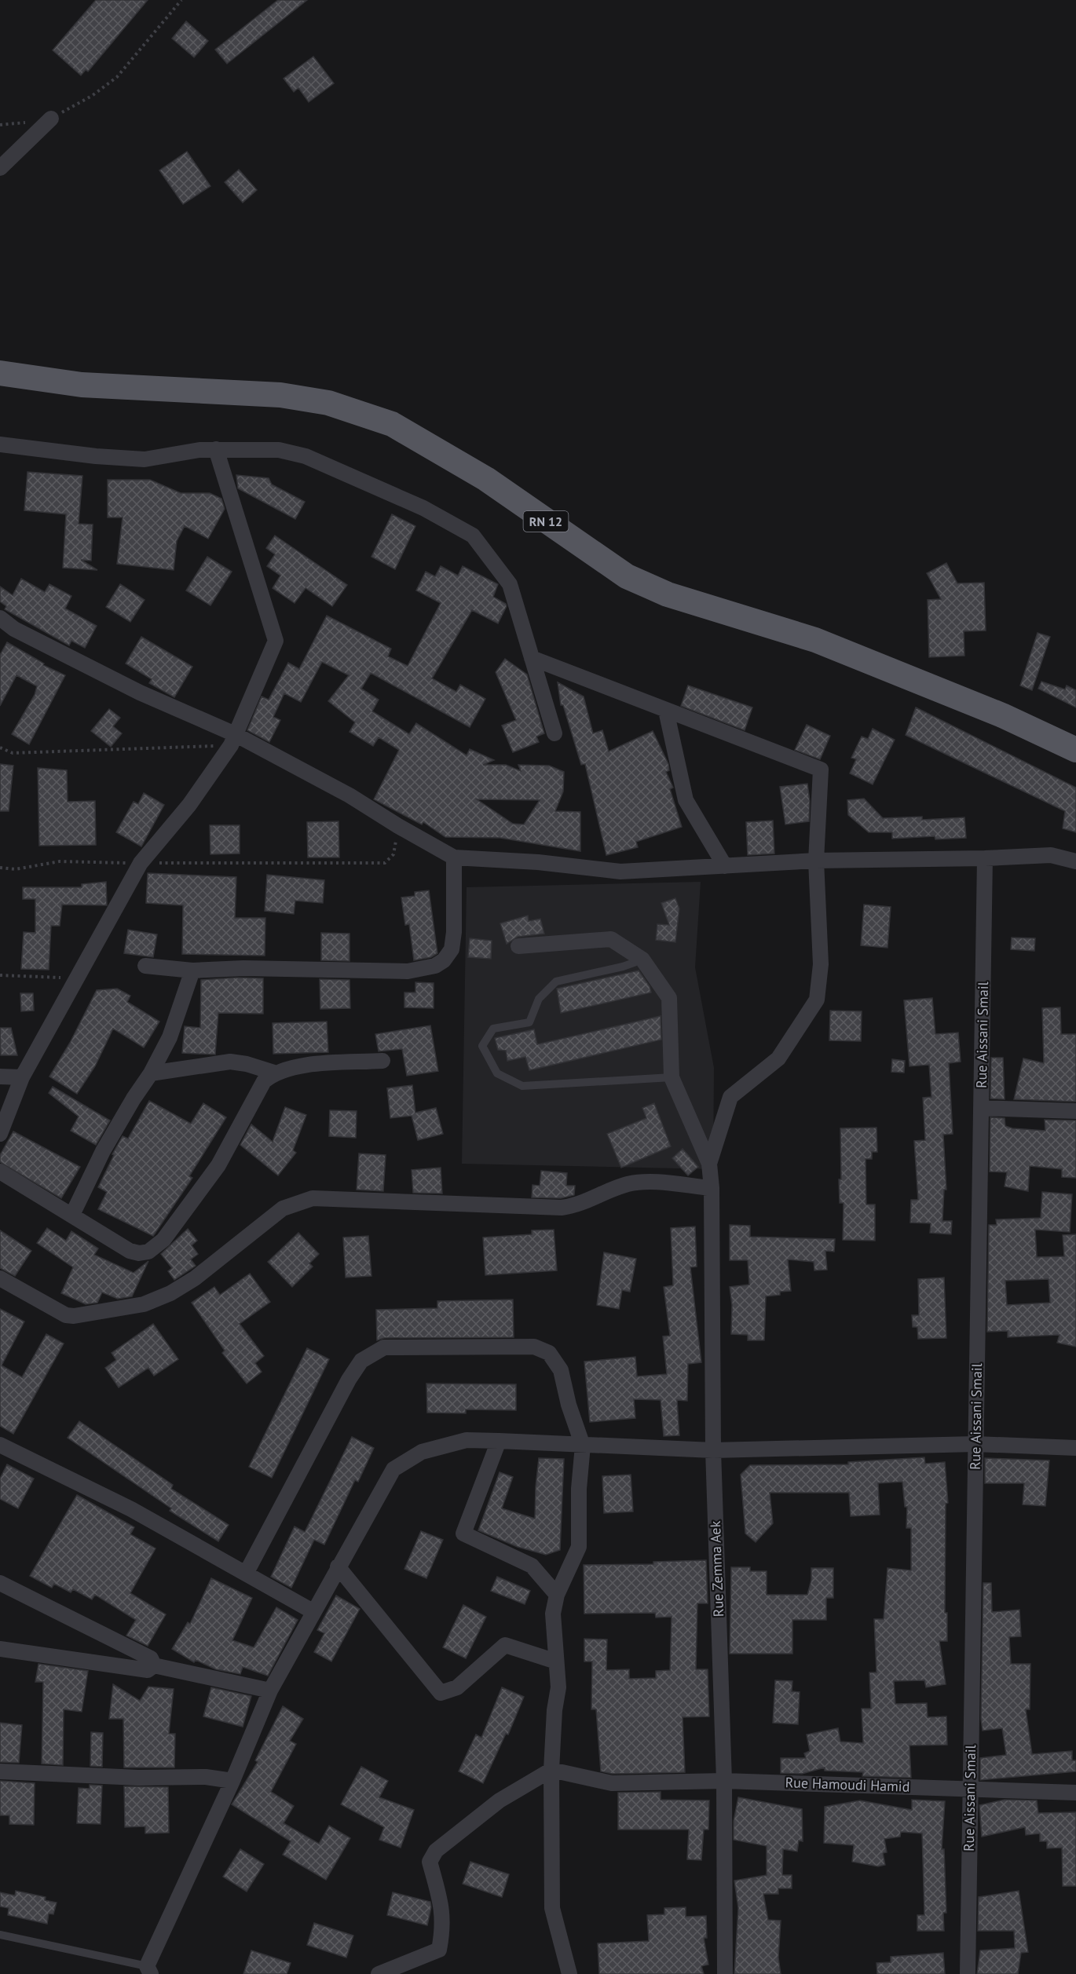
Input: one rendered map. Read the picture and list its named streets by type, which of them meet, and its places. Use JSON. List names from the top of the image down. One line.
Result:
{"streets":{"main road":["RN 12"],"street":["Rue Aissani Smail","Rue Zemma Aek","Rue Hamoudi Hamid"]},"crossings":[["Rue Aissani Smail","Rue Hamoudi Hamid"],["Rue Zemma Aek","Rue Hamoudi Hamid"]]}
